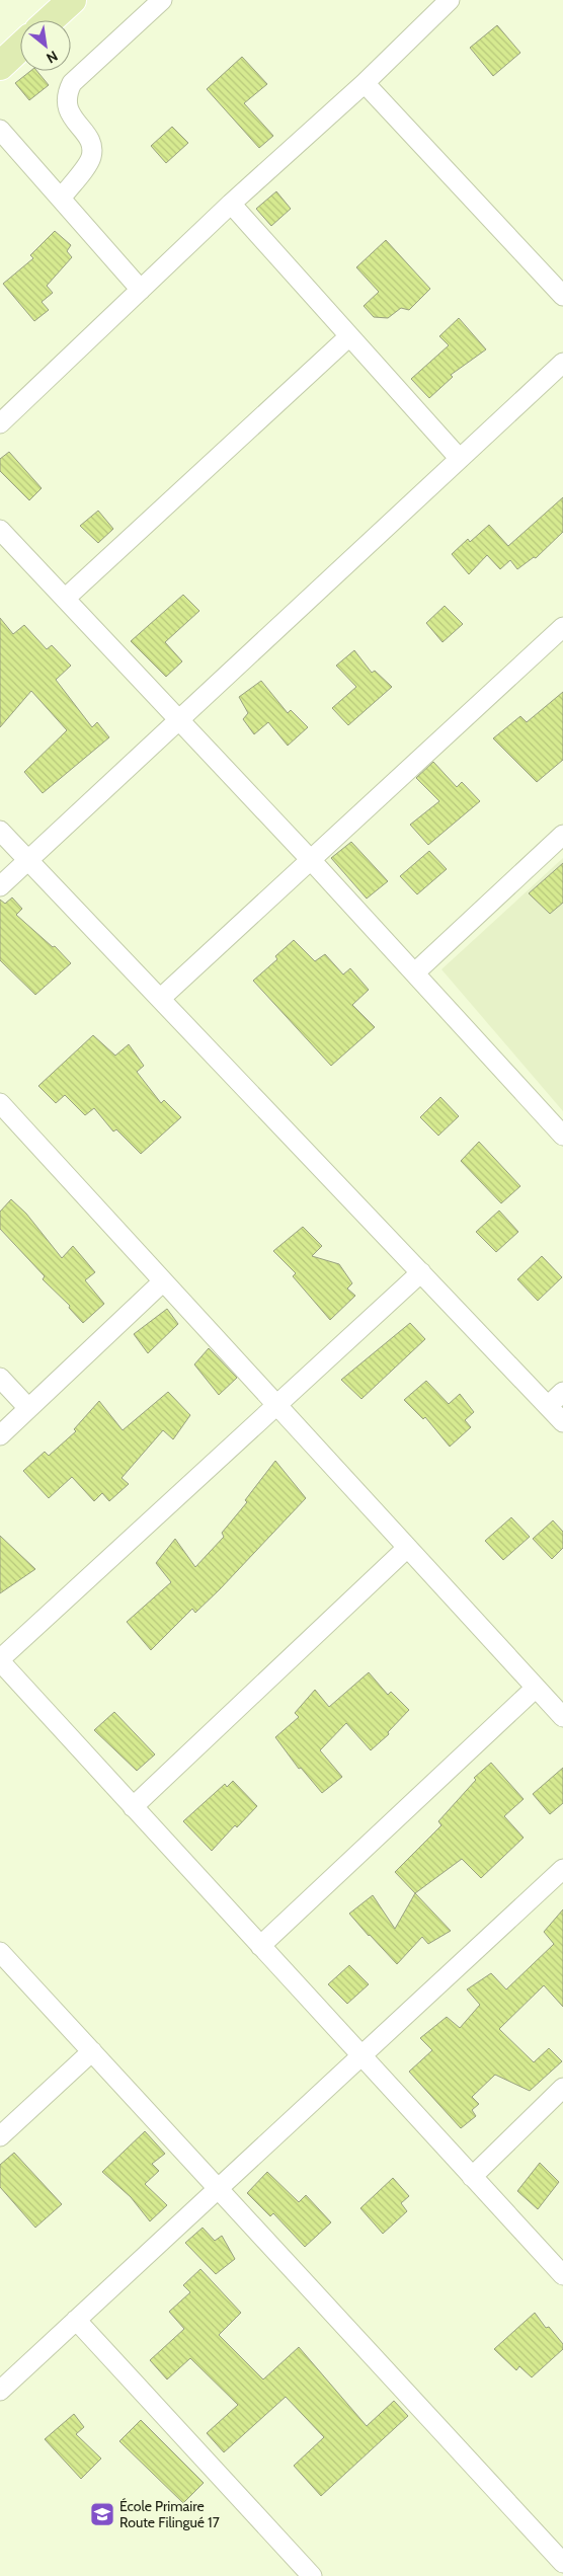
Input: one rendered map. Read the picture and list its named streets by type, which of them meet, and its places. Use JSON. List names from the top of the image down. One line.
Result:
{"places":{"school or university":["École Primaire Route Filingué 17"]},"north":"bottom right"}
